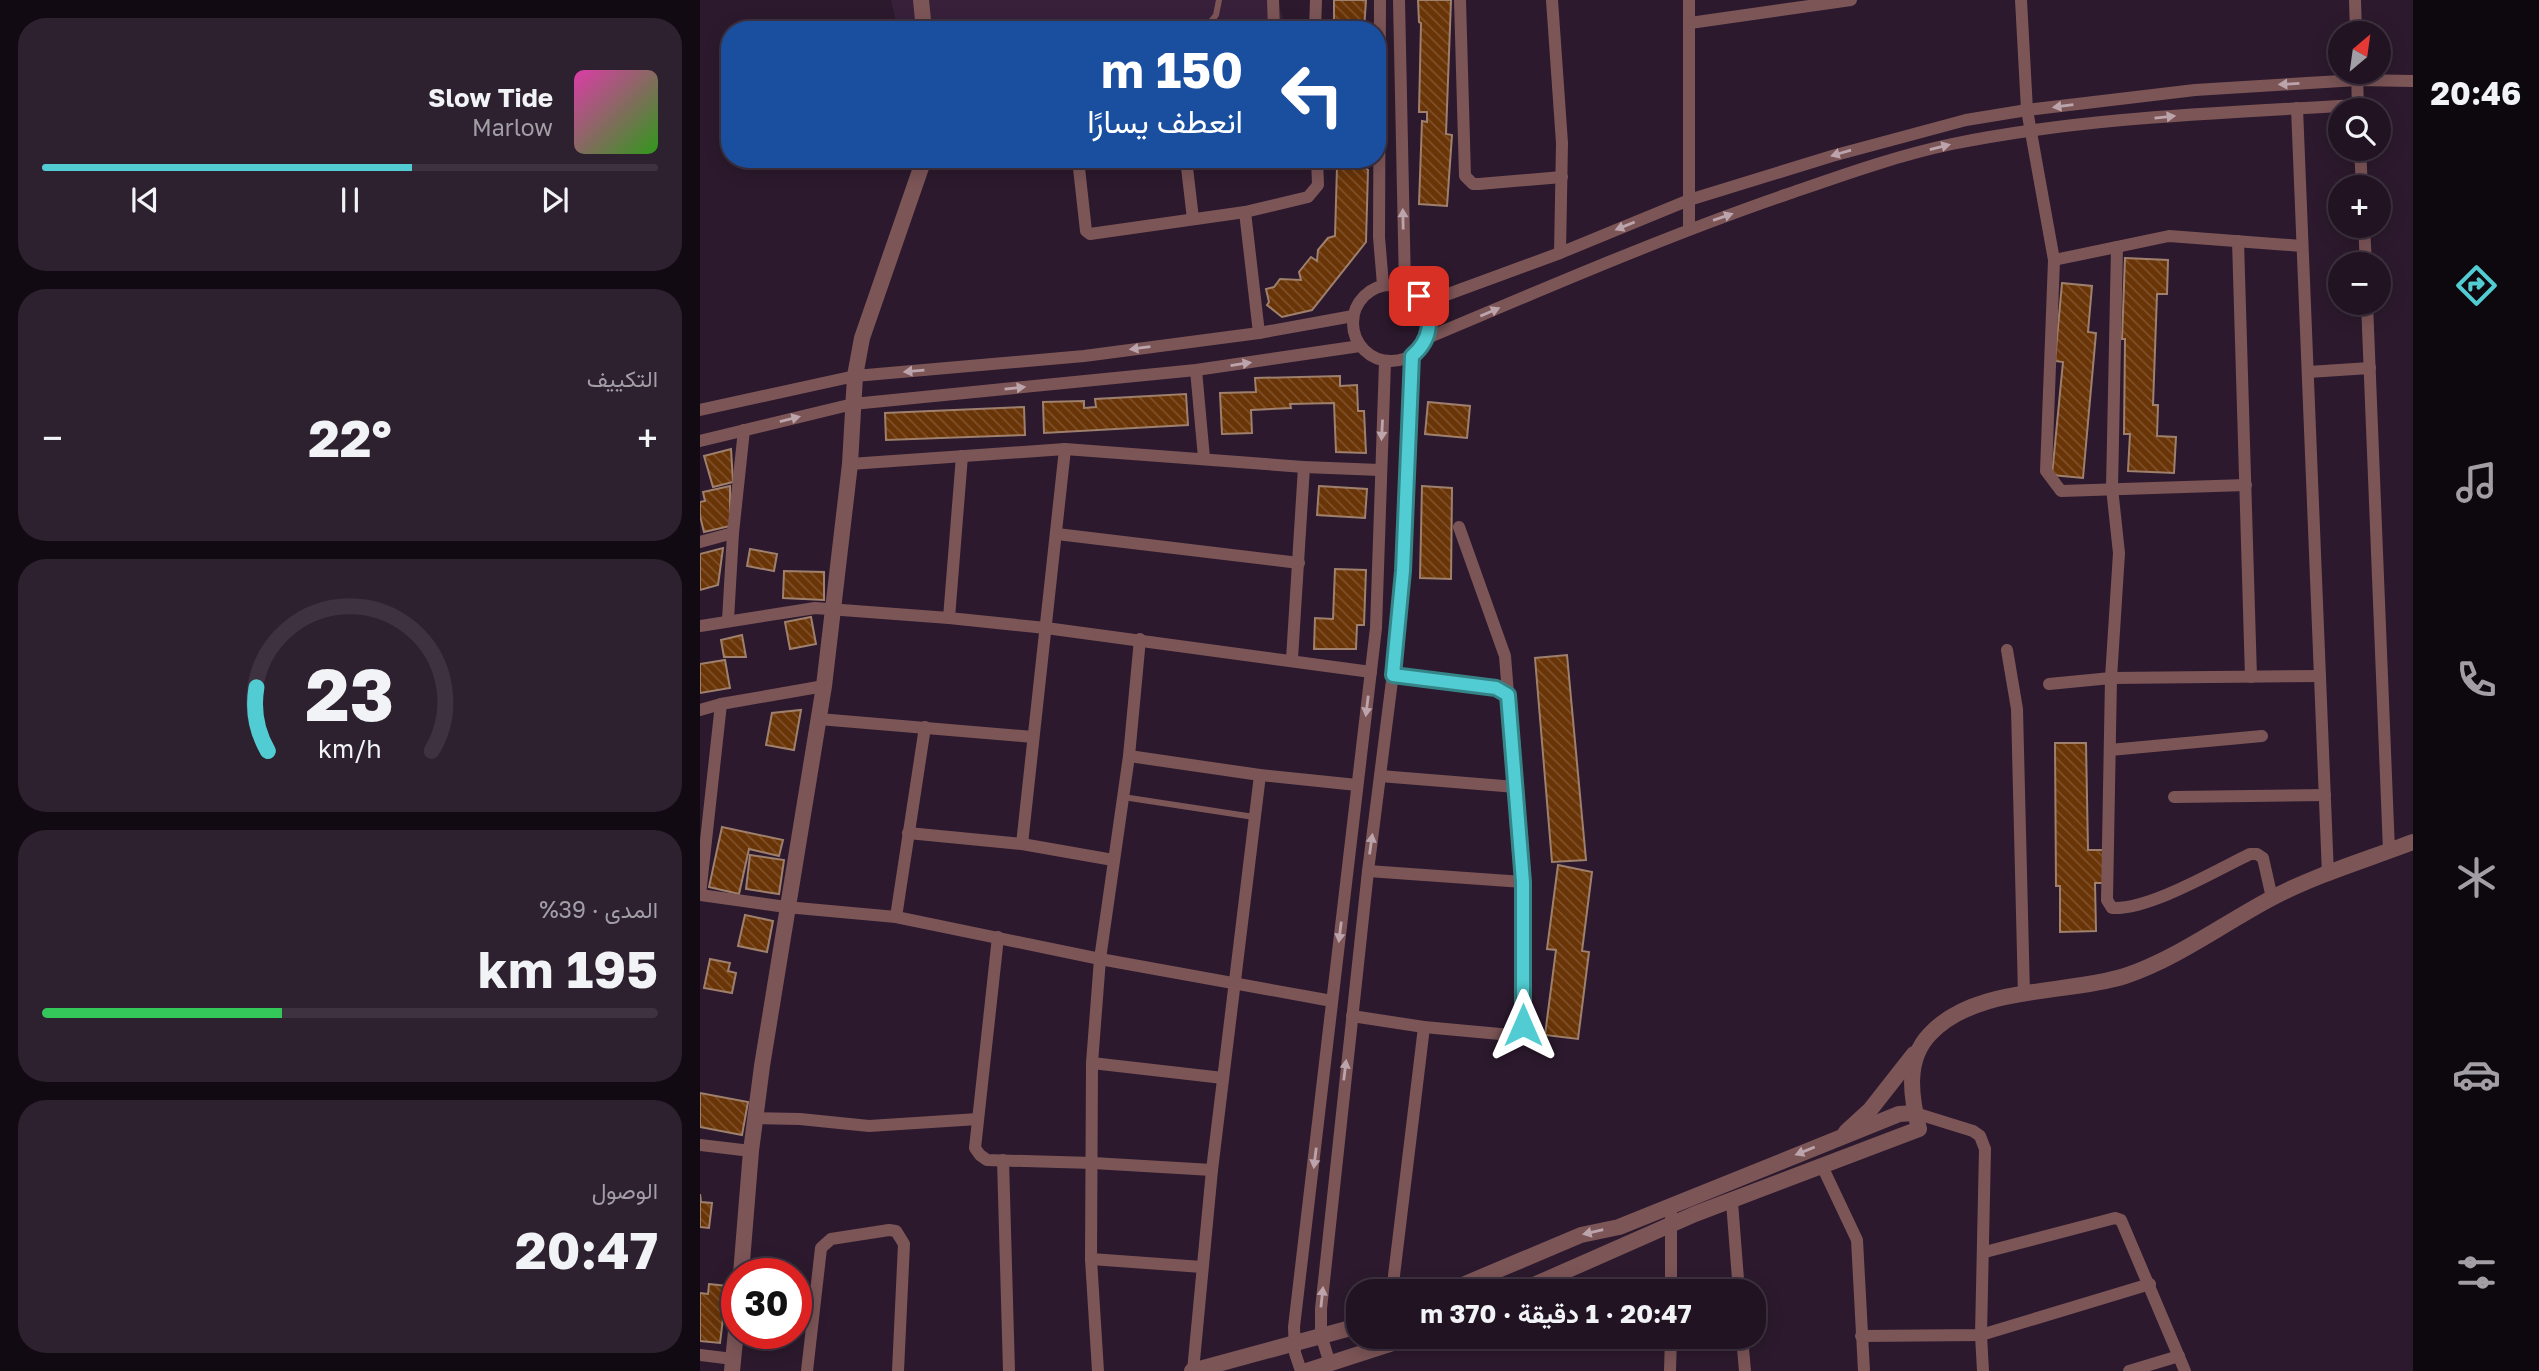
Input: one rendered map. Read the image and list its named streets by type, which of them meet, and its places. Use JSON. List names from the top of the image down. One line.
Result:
{"north":"top right","page":{"tabs":"20:46","map_buttons":["+","−"],"turn":["150 m","انعطف يسارًا"],"song":["Slow Tide","Marlow"],"tile":["التكييف",["المدى · 39%","195 km"],["الوصول","20:47"]],"heat":["−","22°","+"],"limit":"30","trip":"20:47 · 1 دقيقة · 370 m","gauge":["23","km/h"]}}
